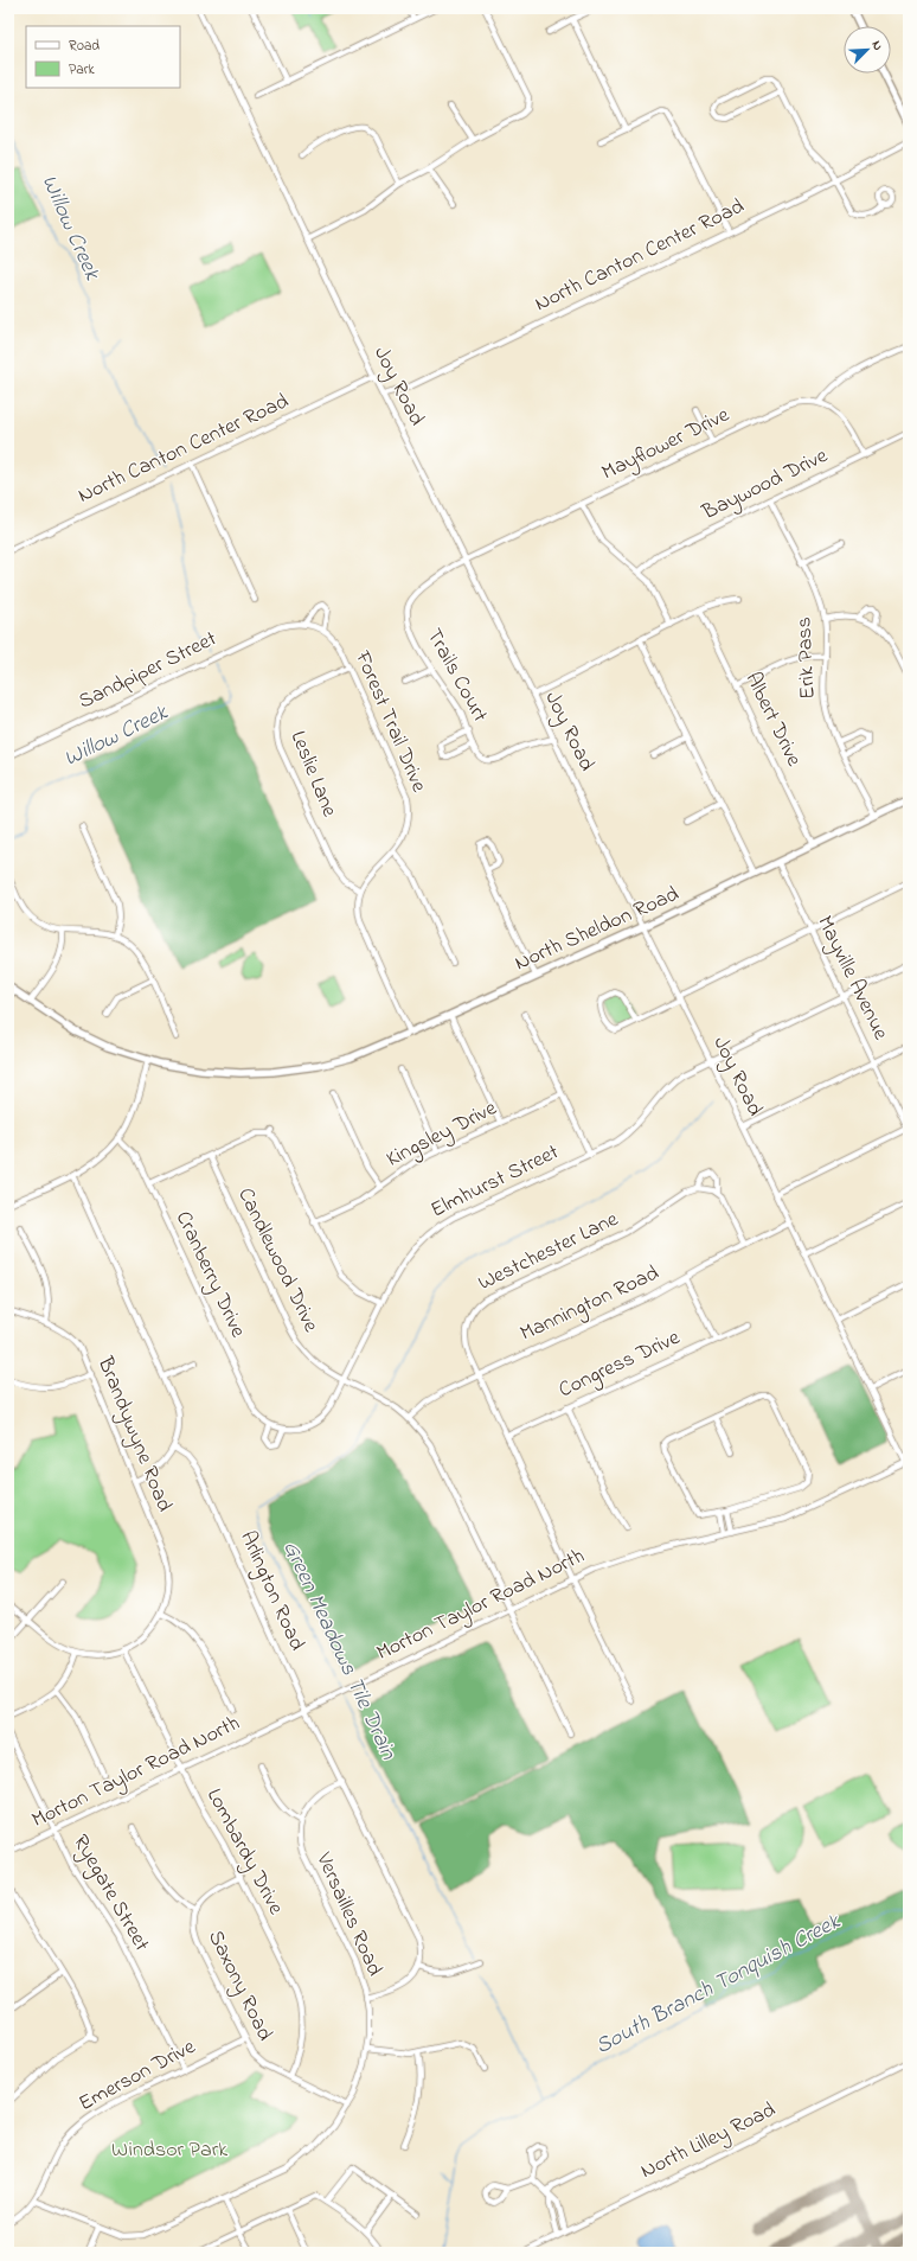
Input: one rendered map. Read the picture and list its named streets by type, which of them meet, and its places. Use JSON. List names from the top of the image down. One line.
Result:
{"streets":{"main road":["North Sheldon Road"],"street":["North Canton Center Road","Joy Road","Mayflower Drive","Baywood Drive","Erik Pass","Sandpiper Street","Trails Court","Albert Drive","Forest Trail Drive","Leslie Lane","Mayville Avenue","Kingsley Drive","Elmhurst Street","Westchester Lane","Candlewood Drive","Cranberry Drive","Mannington Road","Congress Drive","Brandywyne Road","Arlington Road","Morton Taylor Road North","Lombardy Drive","Ryegate Street","Versailles Road","Saxony Road","Emerson Drive","North Lilley Road"]},"crossings":[["North Canton Center Road","Joy Road"],["Joy Road","Mayflower Drive"],["Joy Road","Trails Court"],["Joy Road","North Sheldon Road"],["Joy Road","Elmhurst Street"],["Joy Road","Mannington Road"],["Joy Road","Morton Taylor Road North"],["Mayflower Drive","Baywood Drive"],["Mayflower Drive","Trails Court"],["Baywood Drive","Erik Pass"],["Erik Pass","North Sheldon Road"],["Sandpiper Street","Forest Trail Drive"],["Albert Drive","North Sheldon Road"],["Forest Trail Drive","Leslie Lane"],["North Sheldon Road","Mayville Avenue"],["Mayville Avenue","Elmhurst Street"],["Elmhurst Street","Candlewood Drive"],["Elmhurst Street","Cranberry Drive"],["Westchester Lane","Mannington Road"],["Westchester Lane","Congress Drive"],["Westchester Lane","Morton Taylor Road North"],["Candlewood Drive","Mannington Road"],["Candlewood Drive","Morton Taylor Road North"],["Brandywyne Road","Lombardy Drive"],["Arlington Road","Morton Taylor Road North"],["Morton Taylor Road North","Lombardy Drive"],["Morton Taylor Road North","Ryegate Street"],["Lombardy Drive","Saxony Road"],["Ryegate Street","Emerson Drive"],["Versailles Road","Saxony Road"],["Versailles Road","Emerson Drive"],["Saxony Road","Emerson Drive"]],"water":["Willow Creek","Green Meadows Tile Drain","South Branch Tonquish Creek"],"parks":["Windsor Park"],"legend":["Road","Park"],"north":"top right"}
